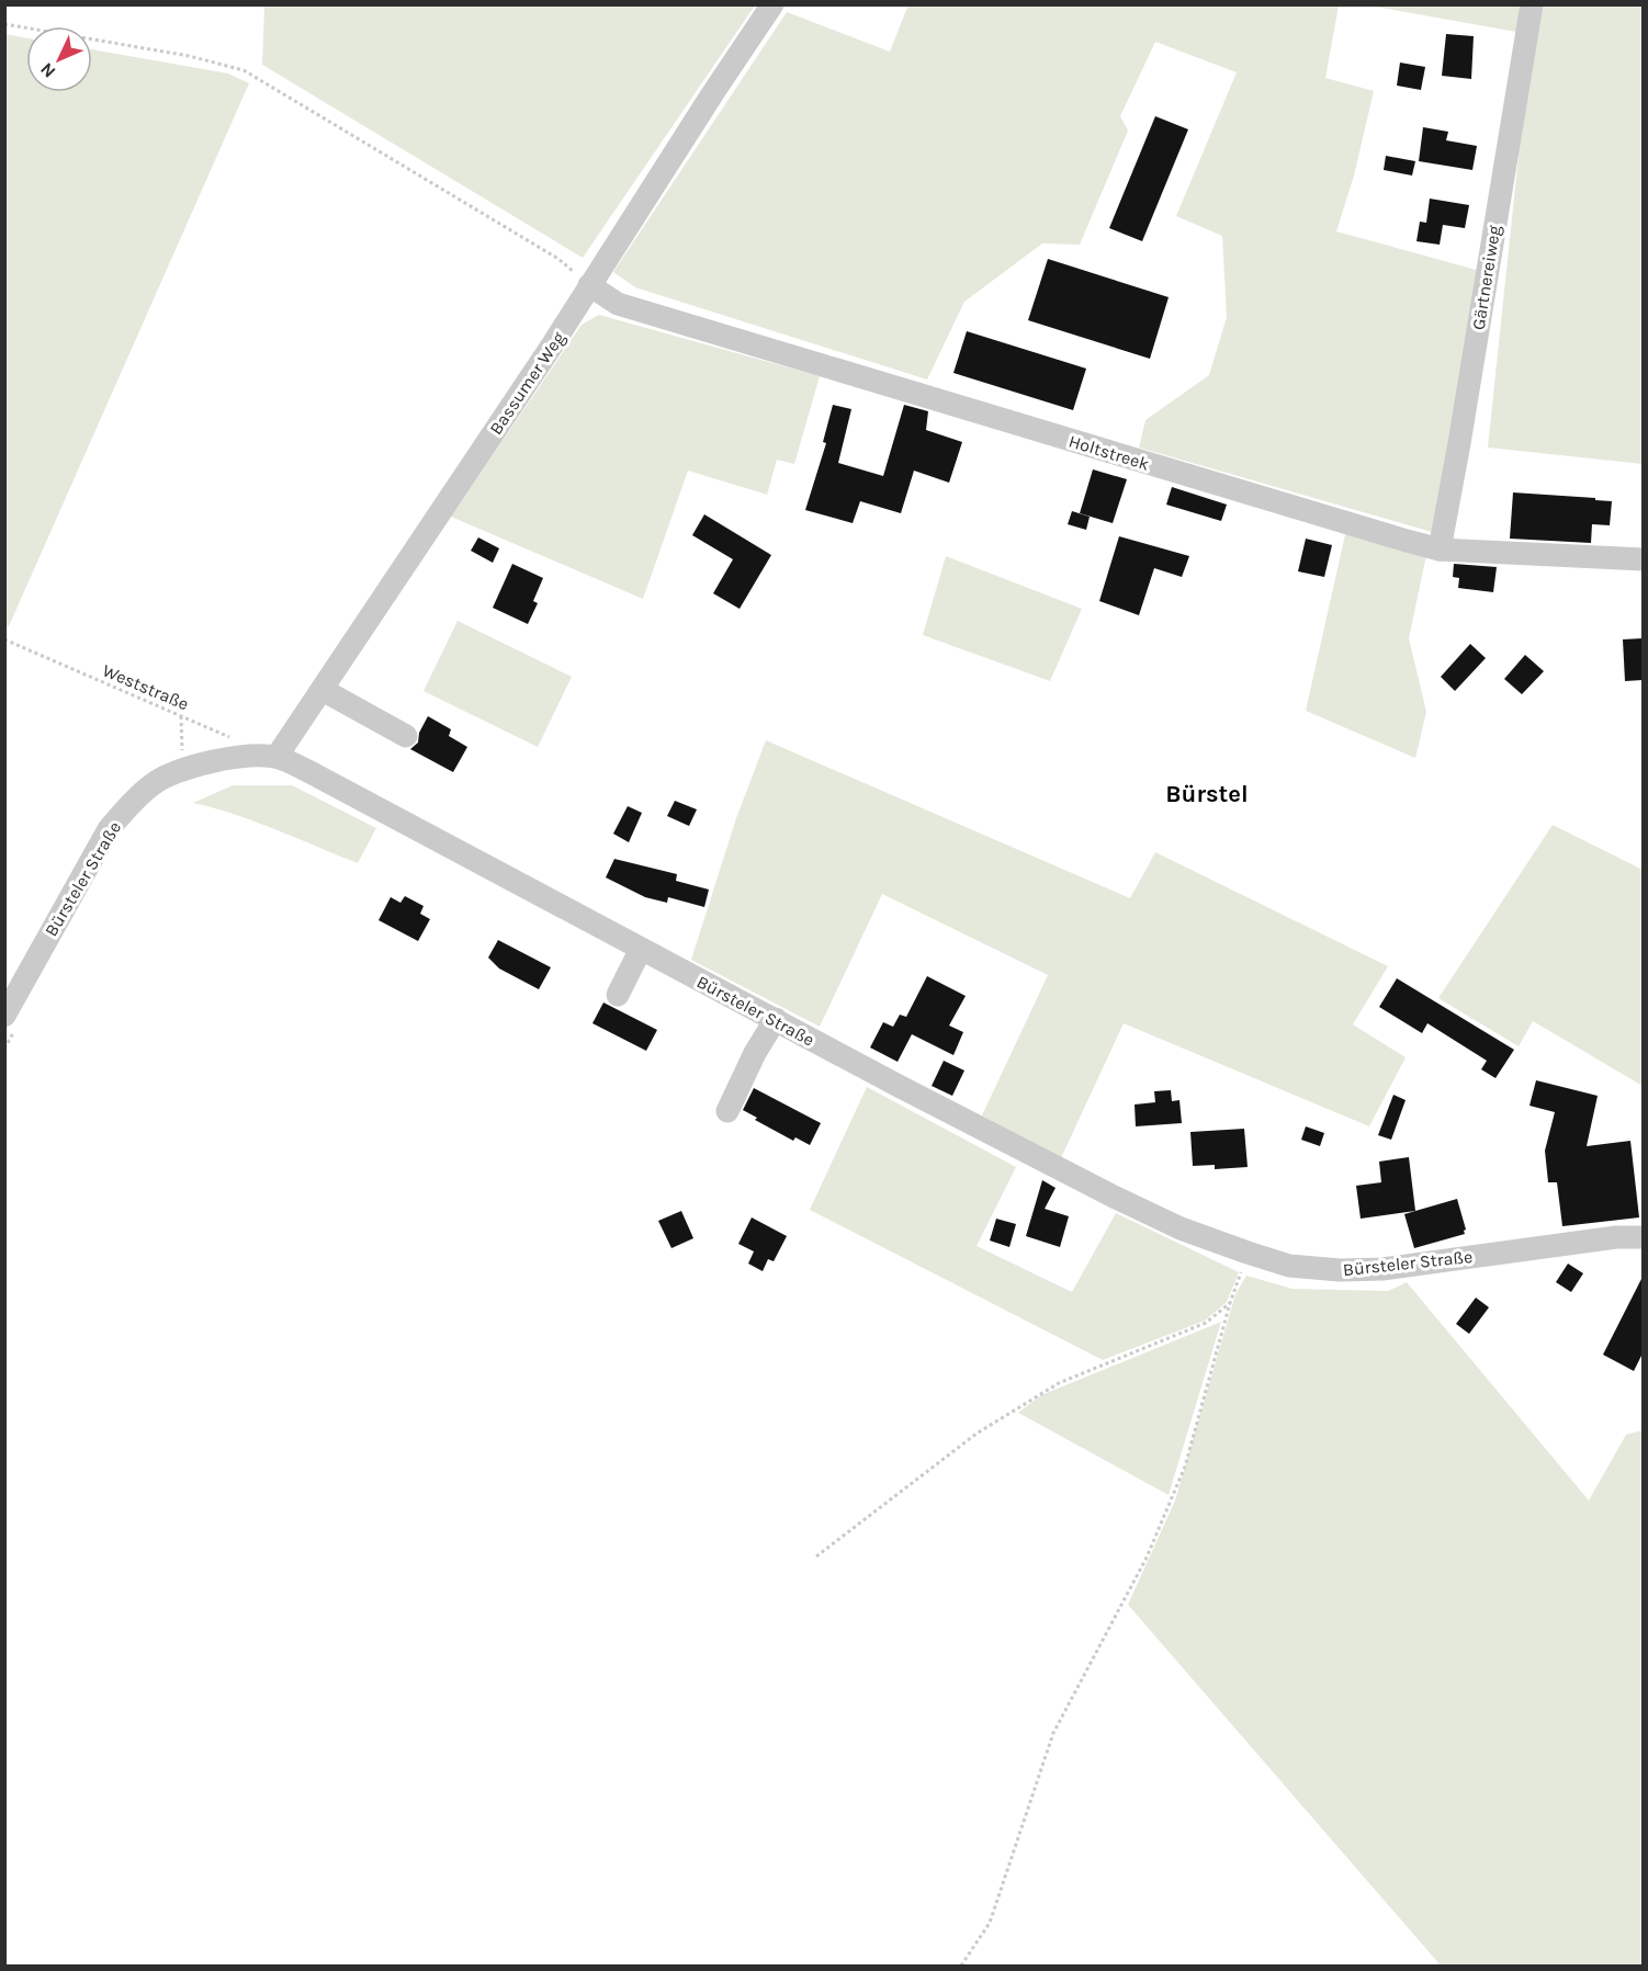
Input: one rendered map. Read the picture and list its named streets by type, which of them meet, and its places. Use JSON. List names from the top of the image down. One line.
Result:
{"streets":{"street":["Gärtnereiweg","Bassumer Weg","Holtstreek","Bürsteler Straße"],"path":["Weststraße"]},"crossings":[["Gärtnereiweg","Holtstreek"],["Bassumer Weg","Holtstreek"],["Bassumer Weg","Bürsteler Straße"]],"districts":["Bürstel"],"north":"bottom left"}
